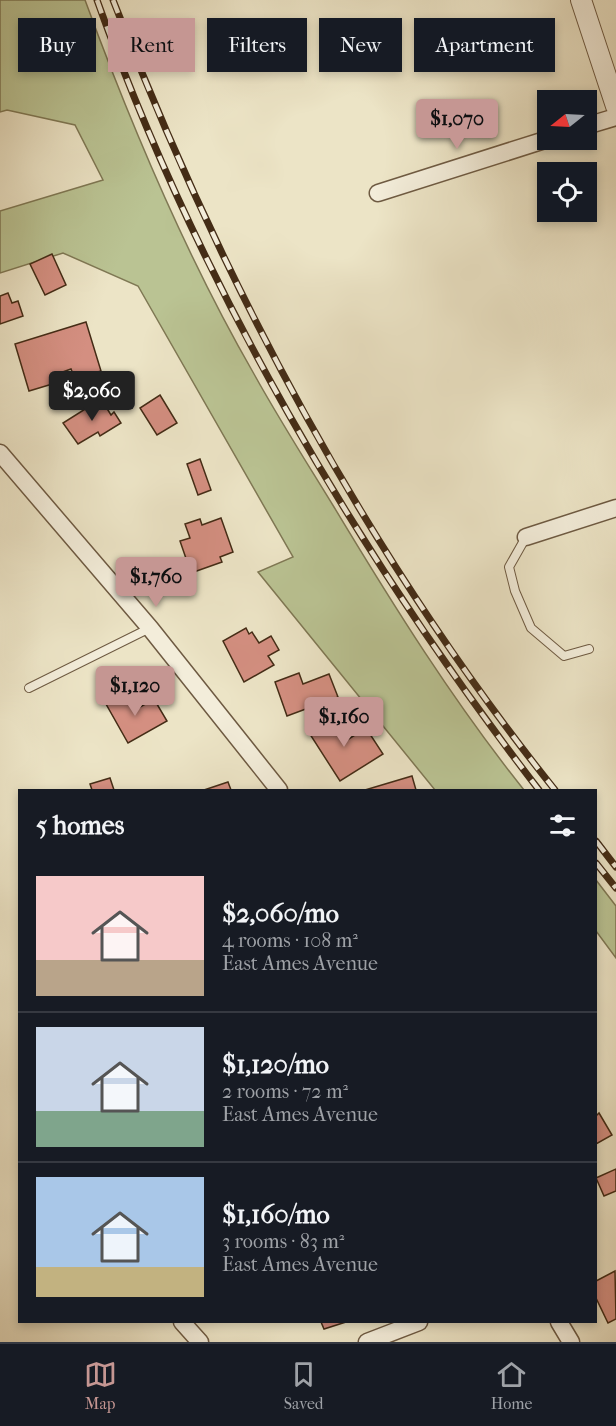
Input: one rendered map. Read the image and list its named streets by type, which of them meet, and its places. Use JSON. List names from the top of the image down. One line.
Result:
{"north":"left","page":{"chip":["Buy","Rent","Filters","New","Apartment"],"price":["$1,070","$2,060","$1,760","$1,120","$1,160"],"heading":"5 homes","list":[{"name":"$2,060/mo","note":"4 rooms · 108 m² · East Ames Avenue"},{"name":"$1,120/mo","note":"2 rooms · 72 m² · East Ames Avenue"},{"name":"$1,160/mo","note":"3 rooms · 83 m² · East Ames Avenue"}],"tabs":["Map","Saved","Home"]}}
